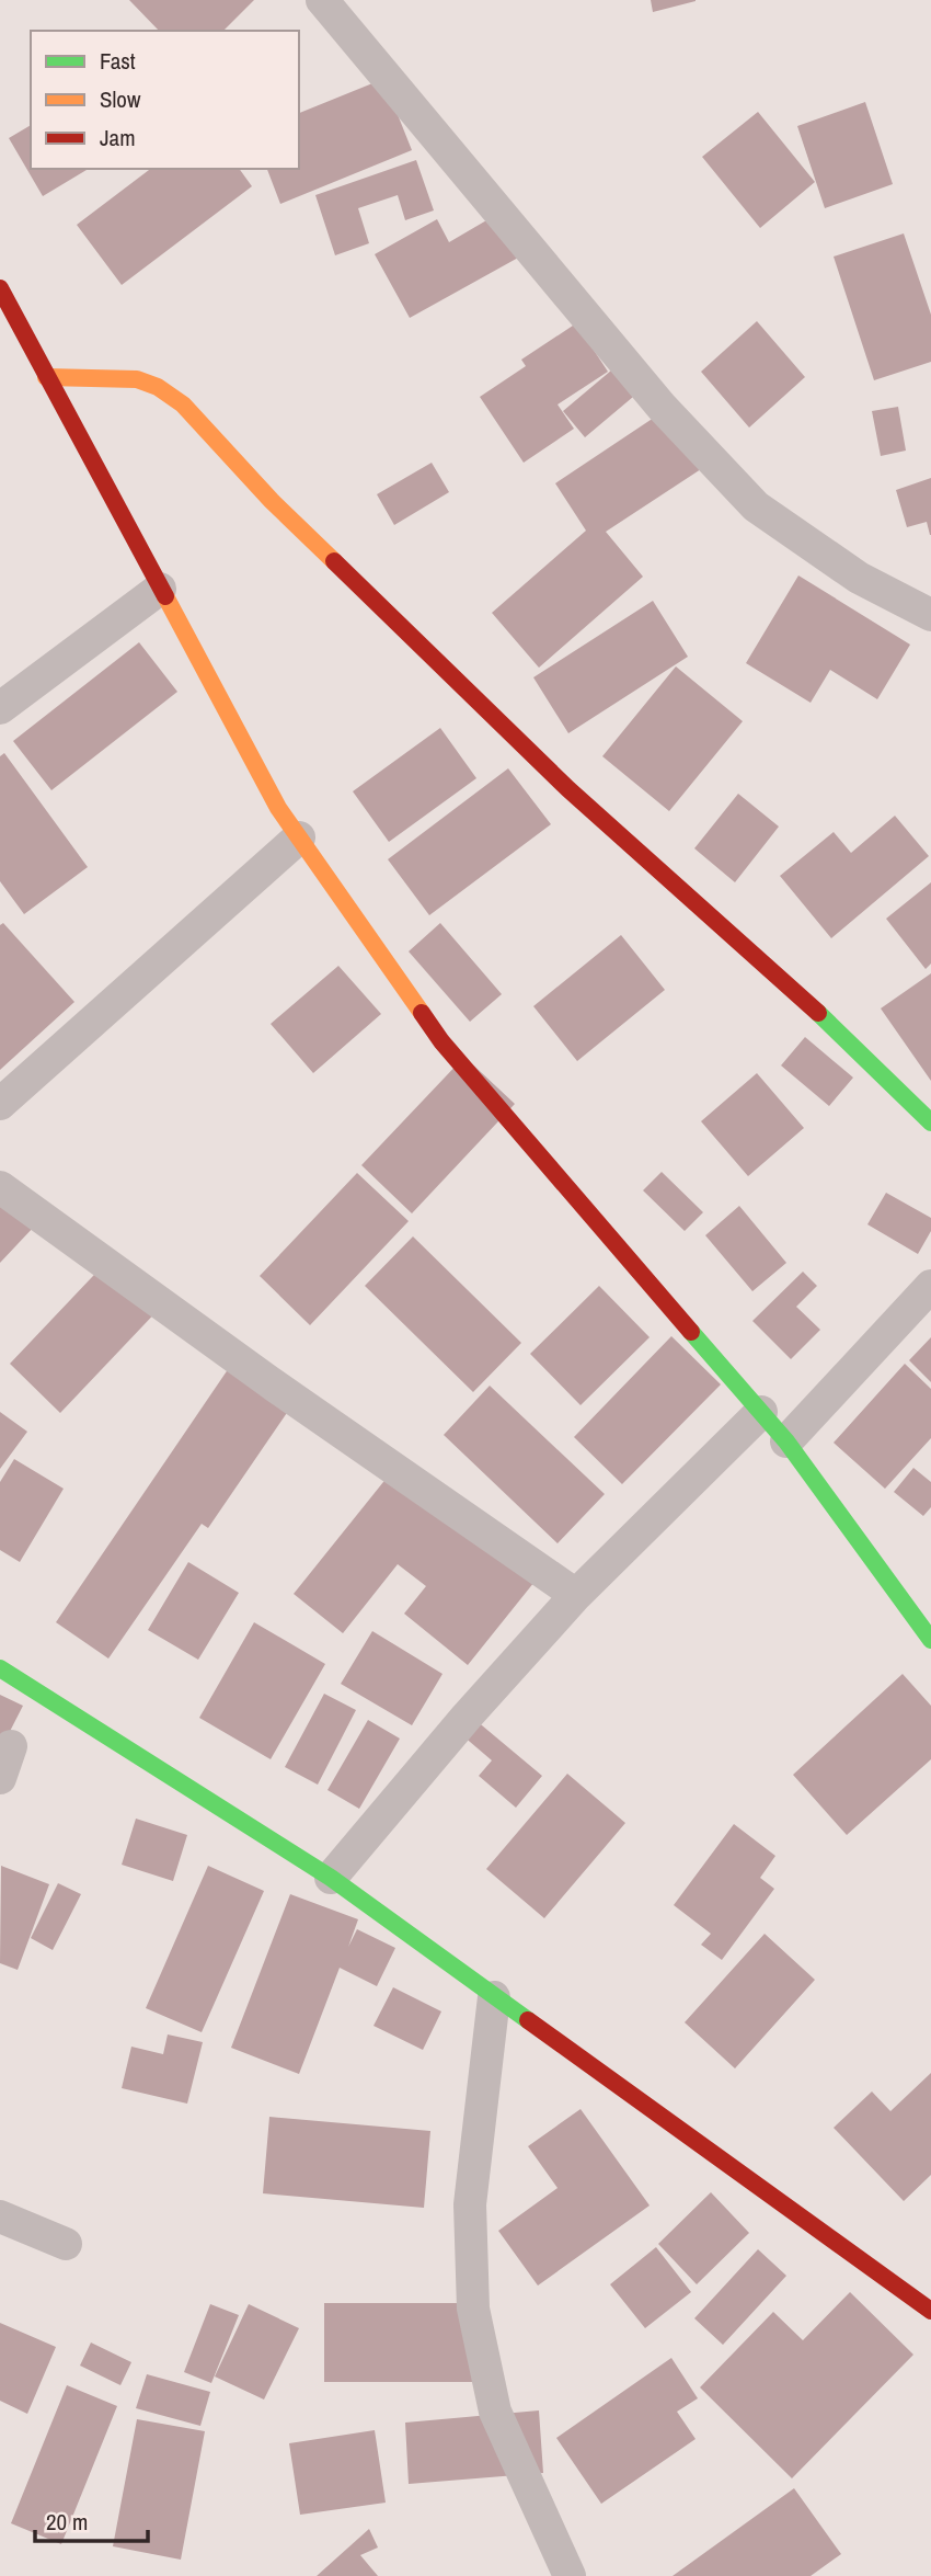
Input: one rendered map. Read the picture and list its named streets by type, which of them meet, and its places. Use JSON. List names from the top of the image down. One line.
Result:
{"legend":["Fast","Slow","Jam"],"scale_bar":"20 m"}
